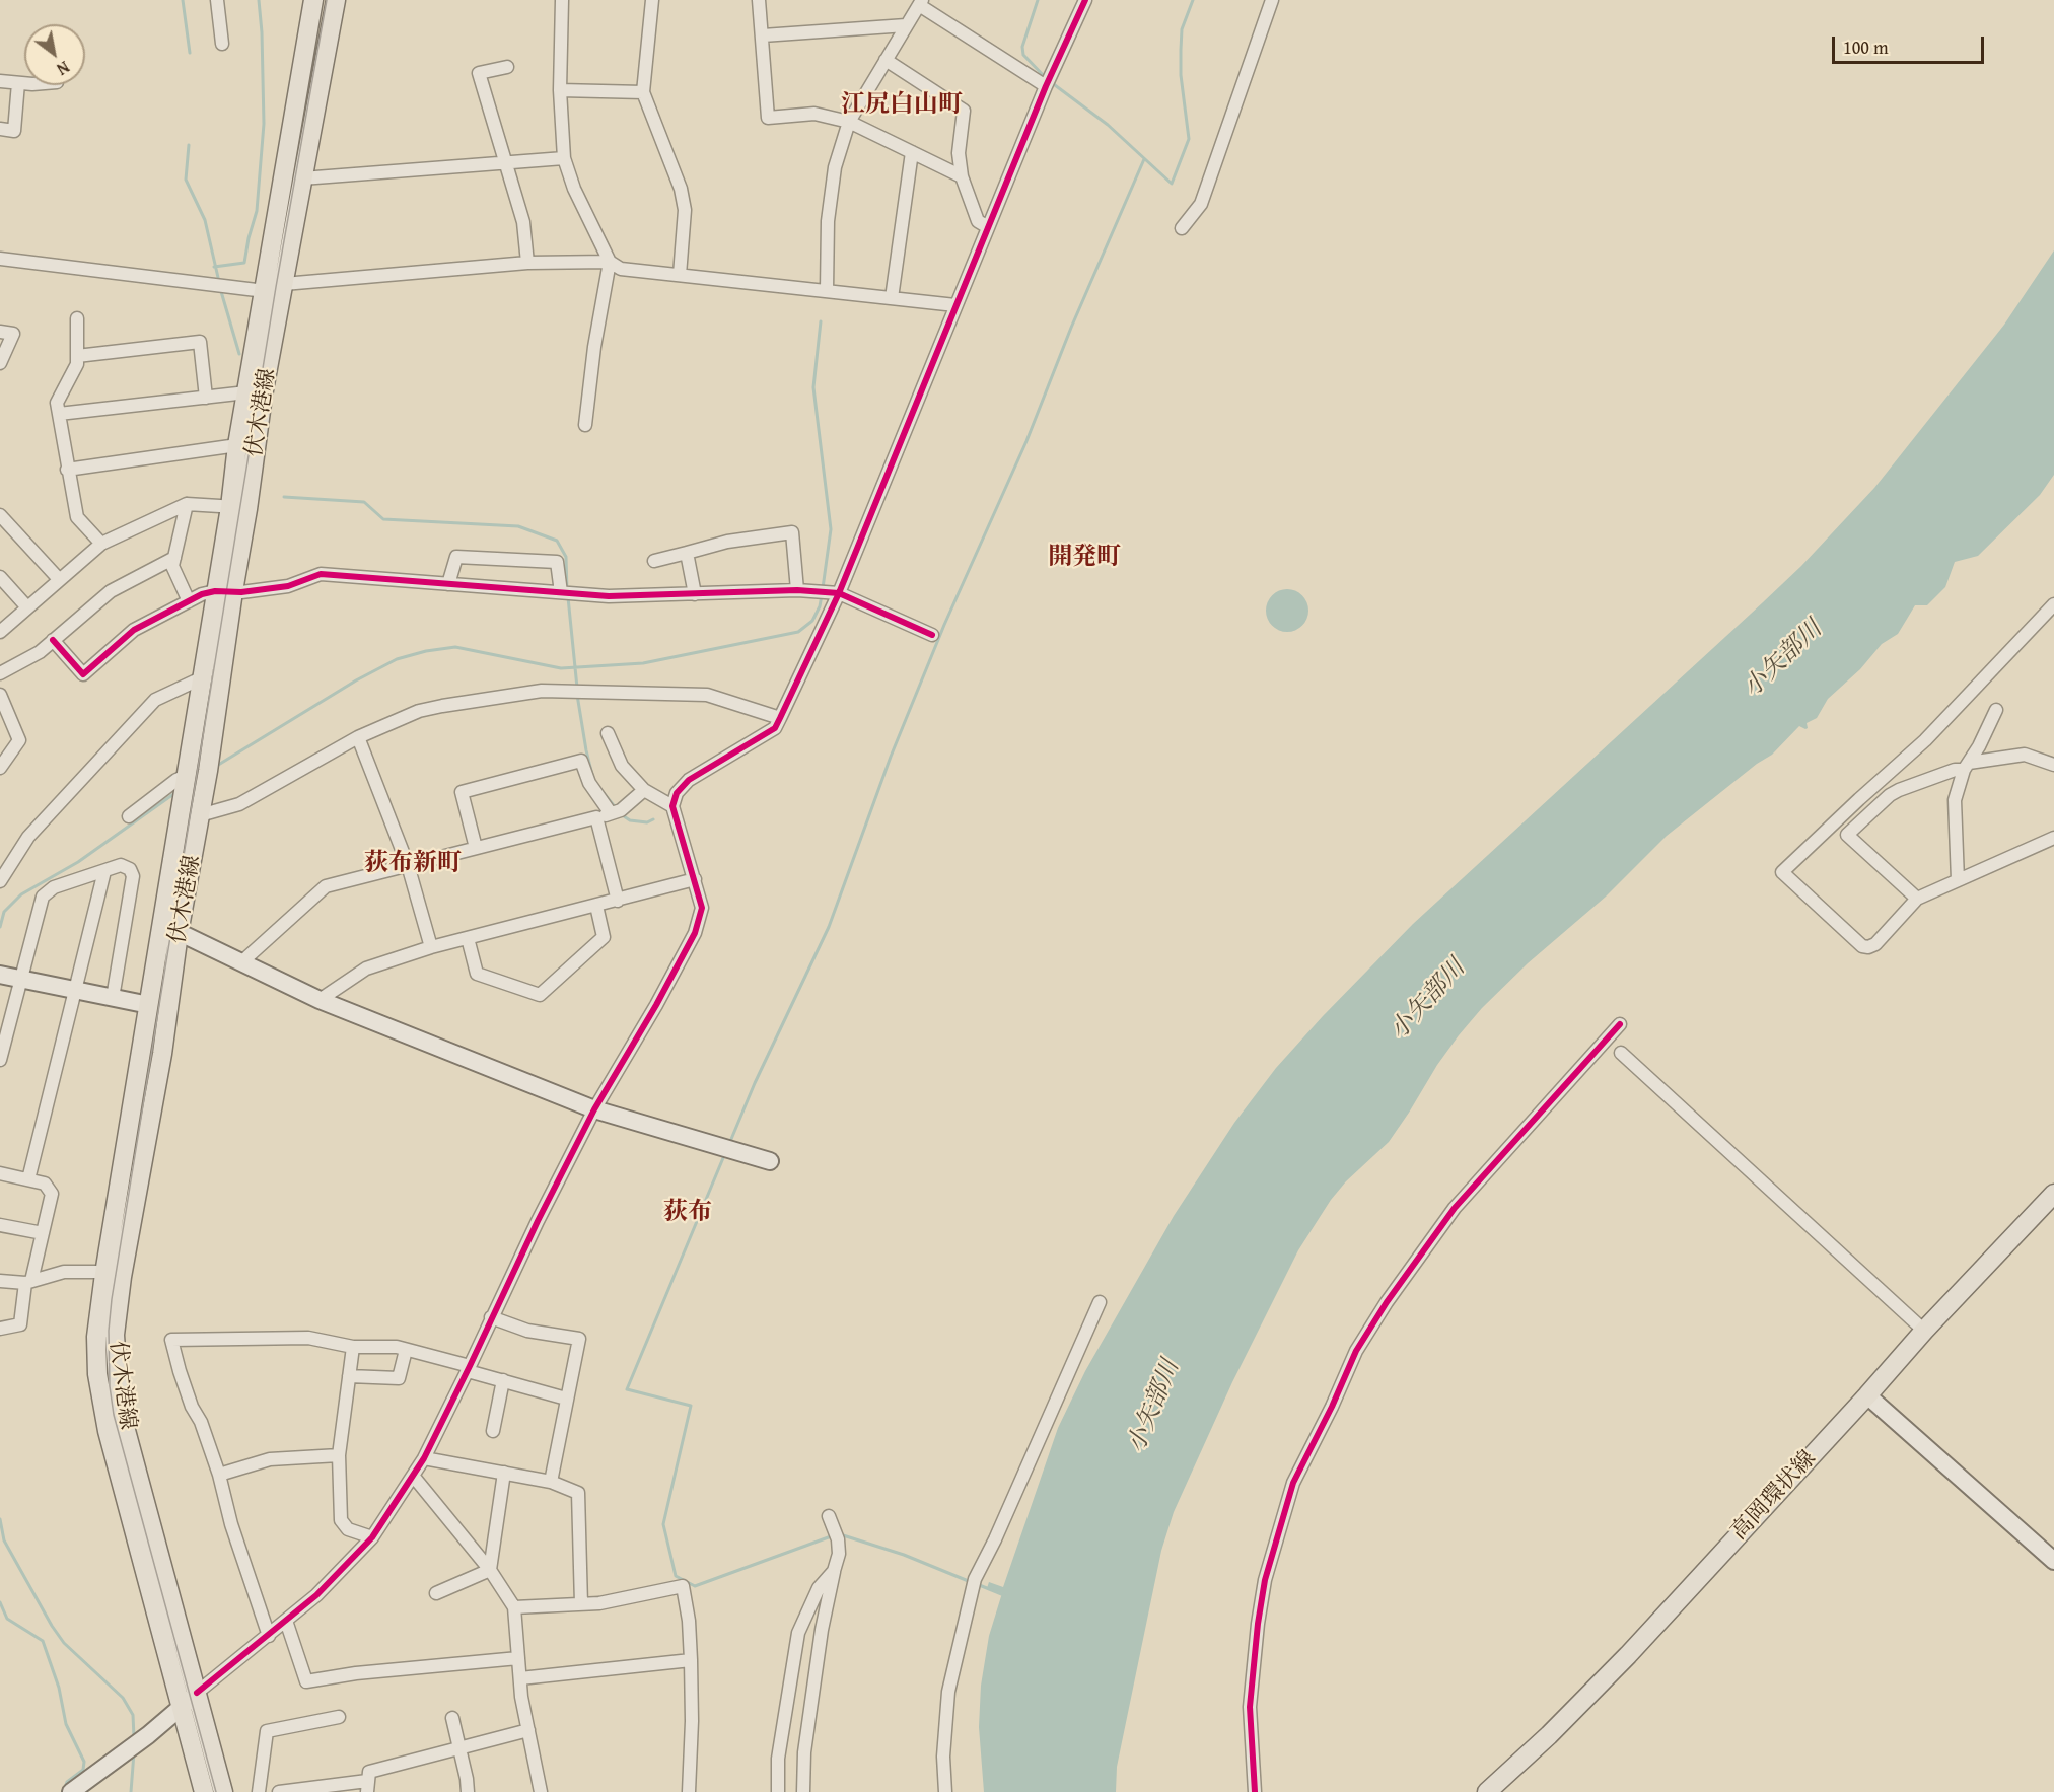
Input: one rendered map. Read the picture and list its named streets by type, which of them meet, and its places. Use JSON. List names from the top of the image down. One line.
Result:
{"streets":{"main road":["伏木港線","高岡環状線"]},"districts":["江尻白山町","開発町","荻布新町","荻布"],"water":["小矢部川"],"scale_bar":"100 m","north":"bottom right"}
